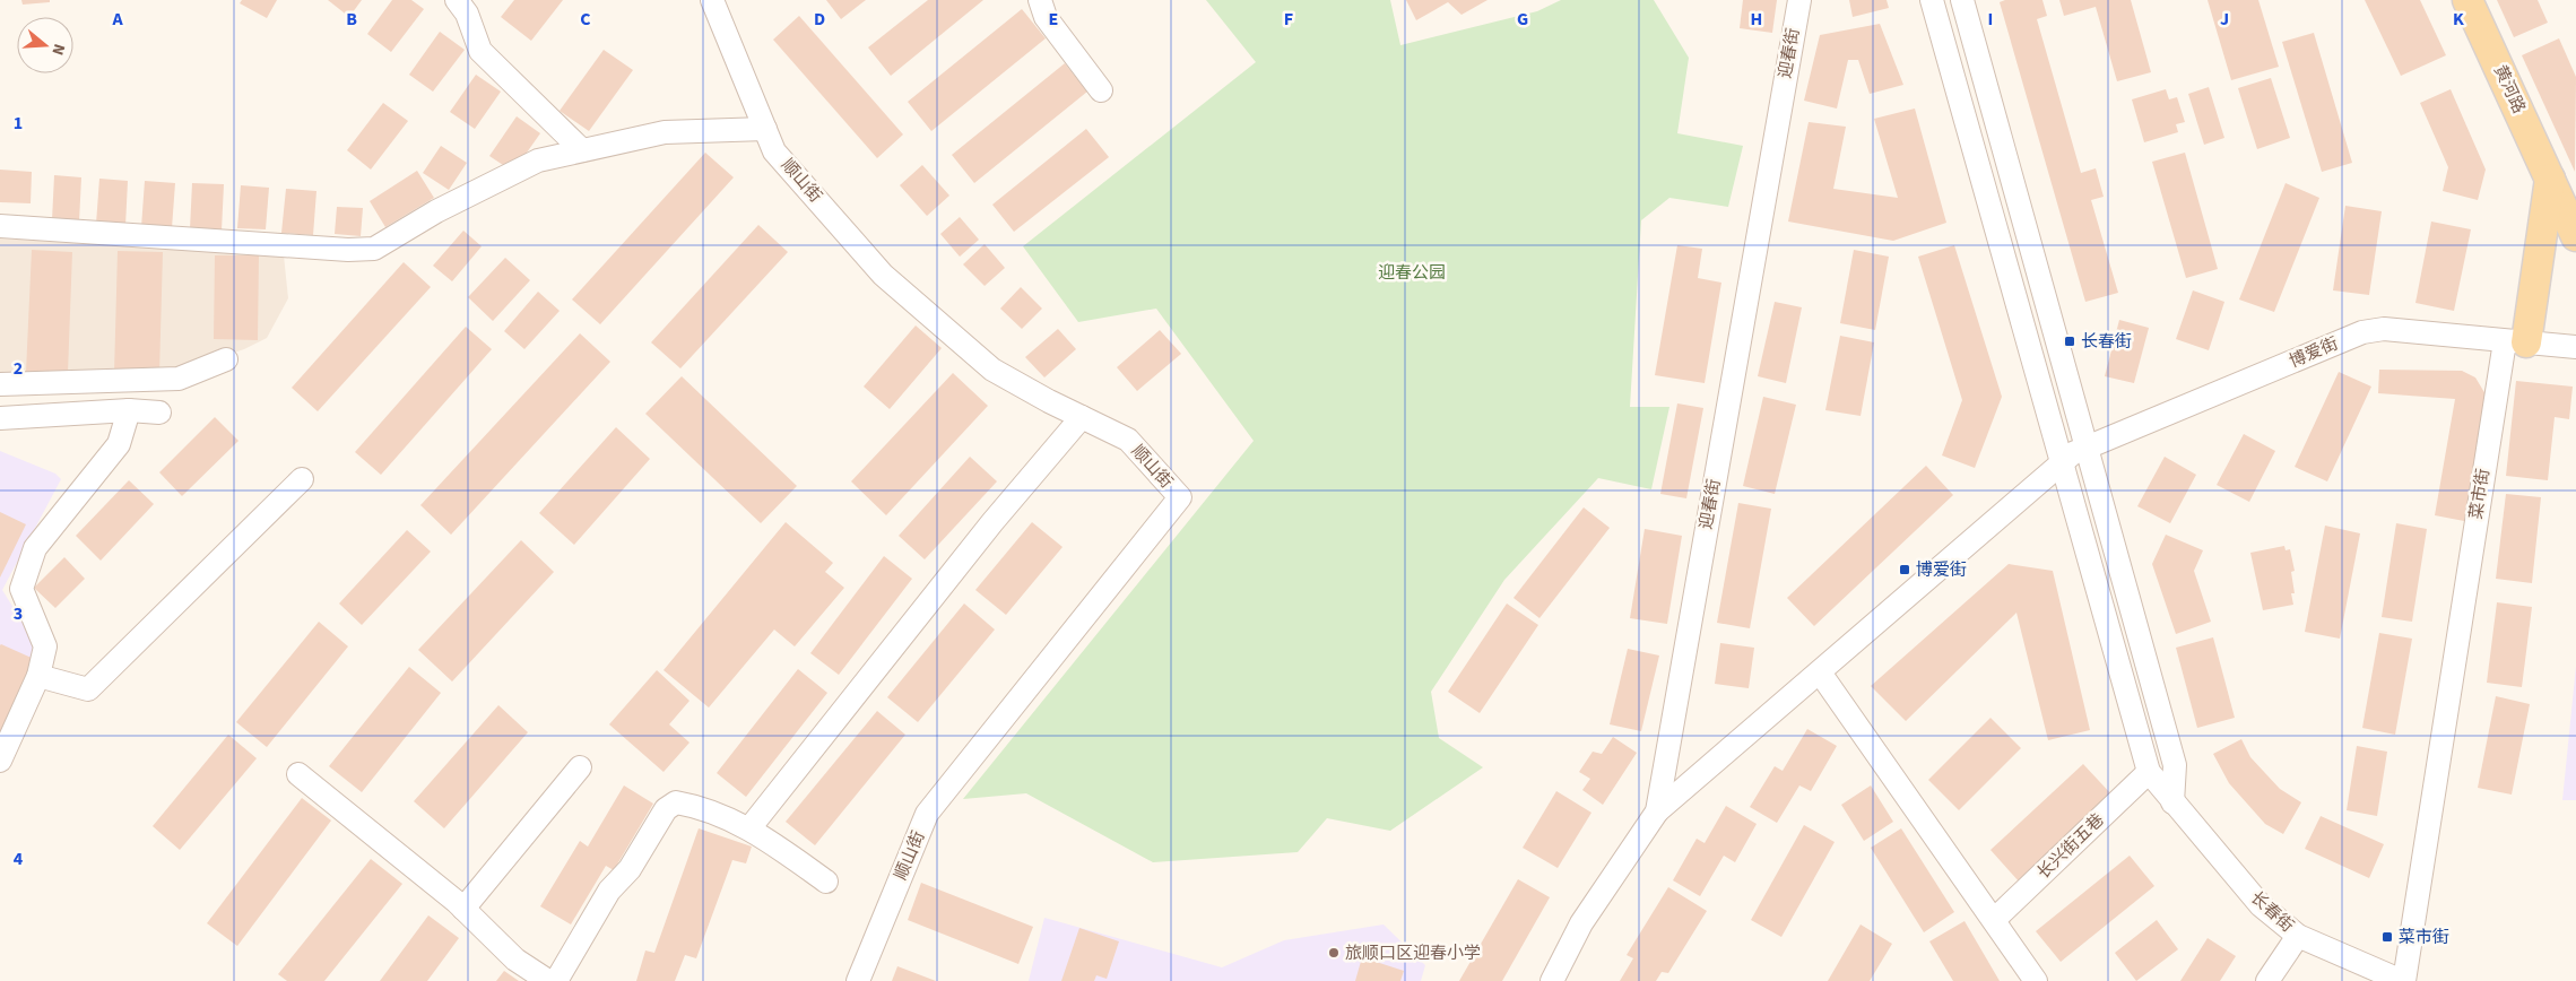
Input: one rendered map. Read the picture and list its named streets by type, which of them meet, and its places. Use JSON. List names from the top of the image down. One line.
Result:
{"streets":{"main road":["黄河路"],"street":["迎春街","顺山街","博爱街","菜市街","长兴街五巷","长春街"]},"crossings":[["迎春街","博爱街"],["博爱街","菜市街"],["博爱街","长春街"],["菜市街","长春街"],["长兴街五巷","长春街"]],"parks":["迎春公园"],"places":{"transit":["长春街","博爱街","菜市街"],"other":["旅顺口区迎春小学"]},"north":"right","grid":{"columns":["A","B","C","D","E","F","G","H","I","J","K"],"rows":["1","2","3","4"]}}
